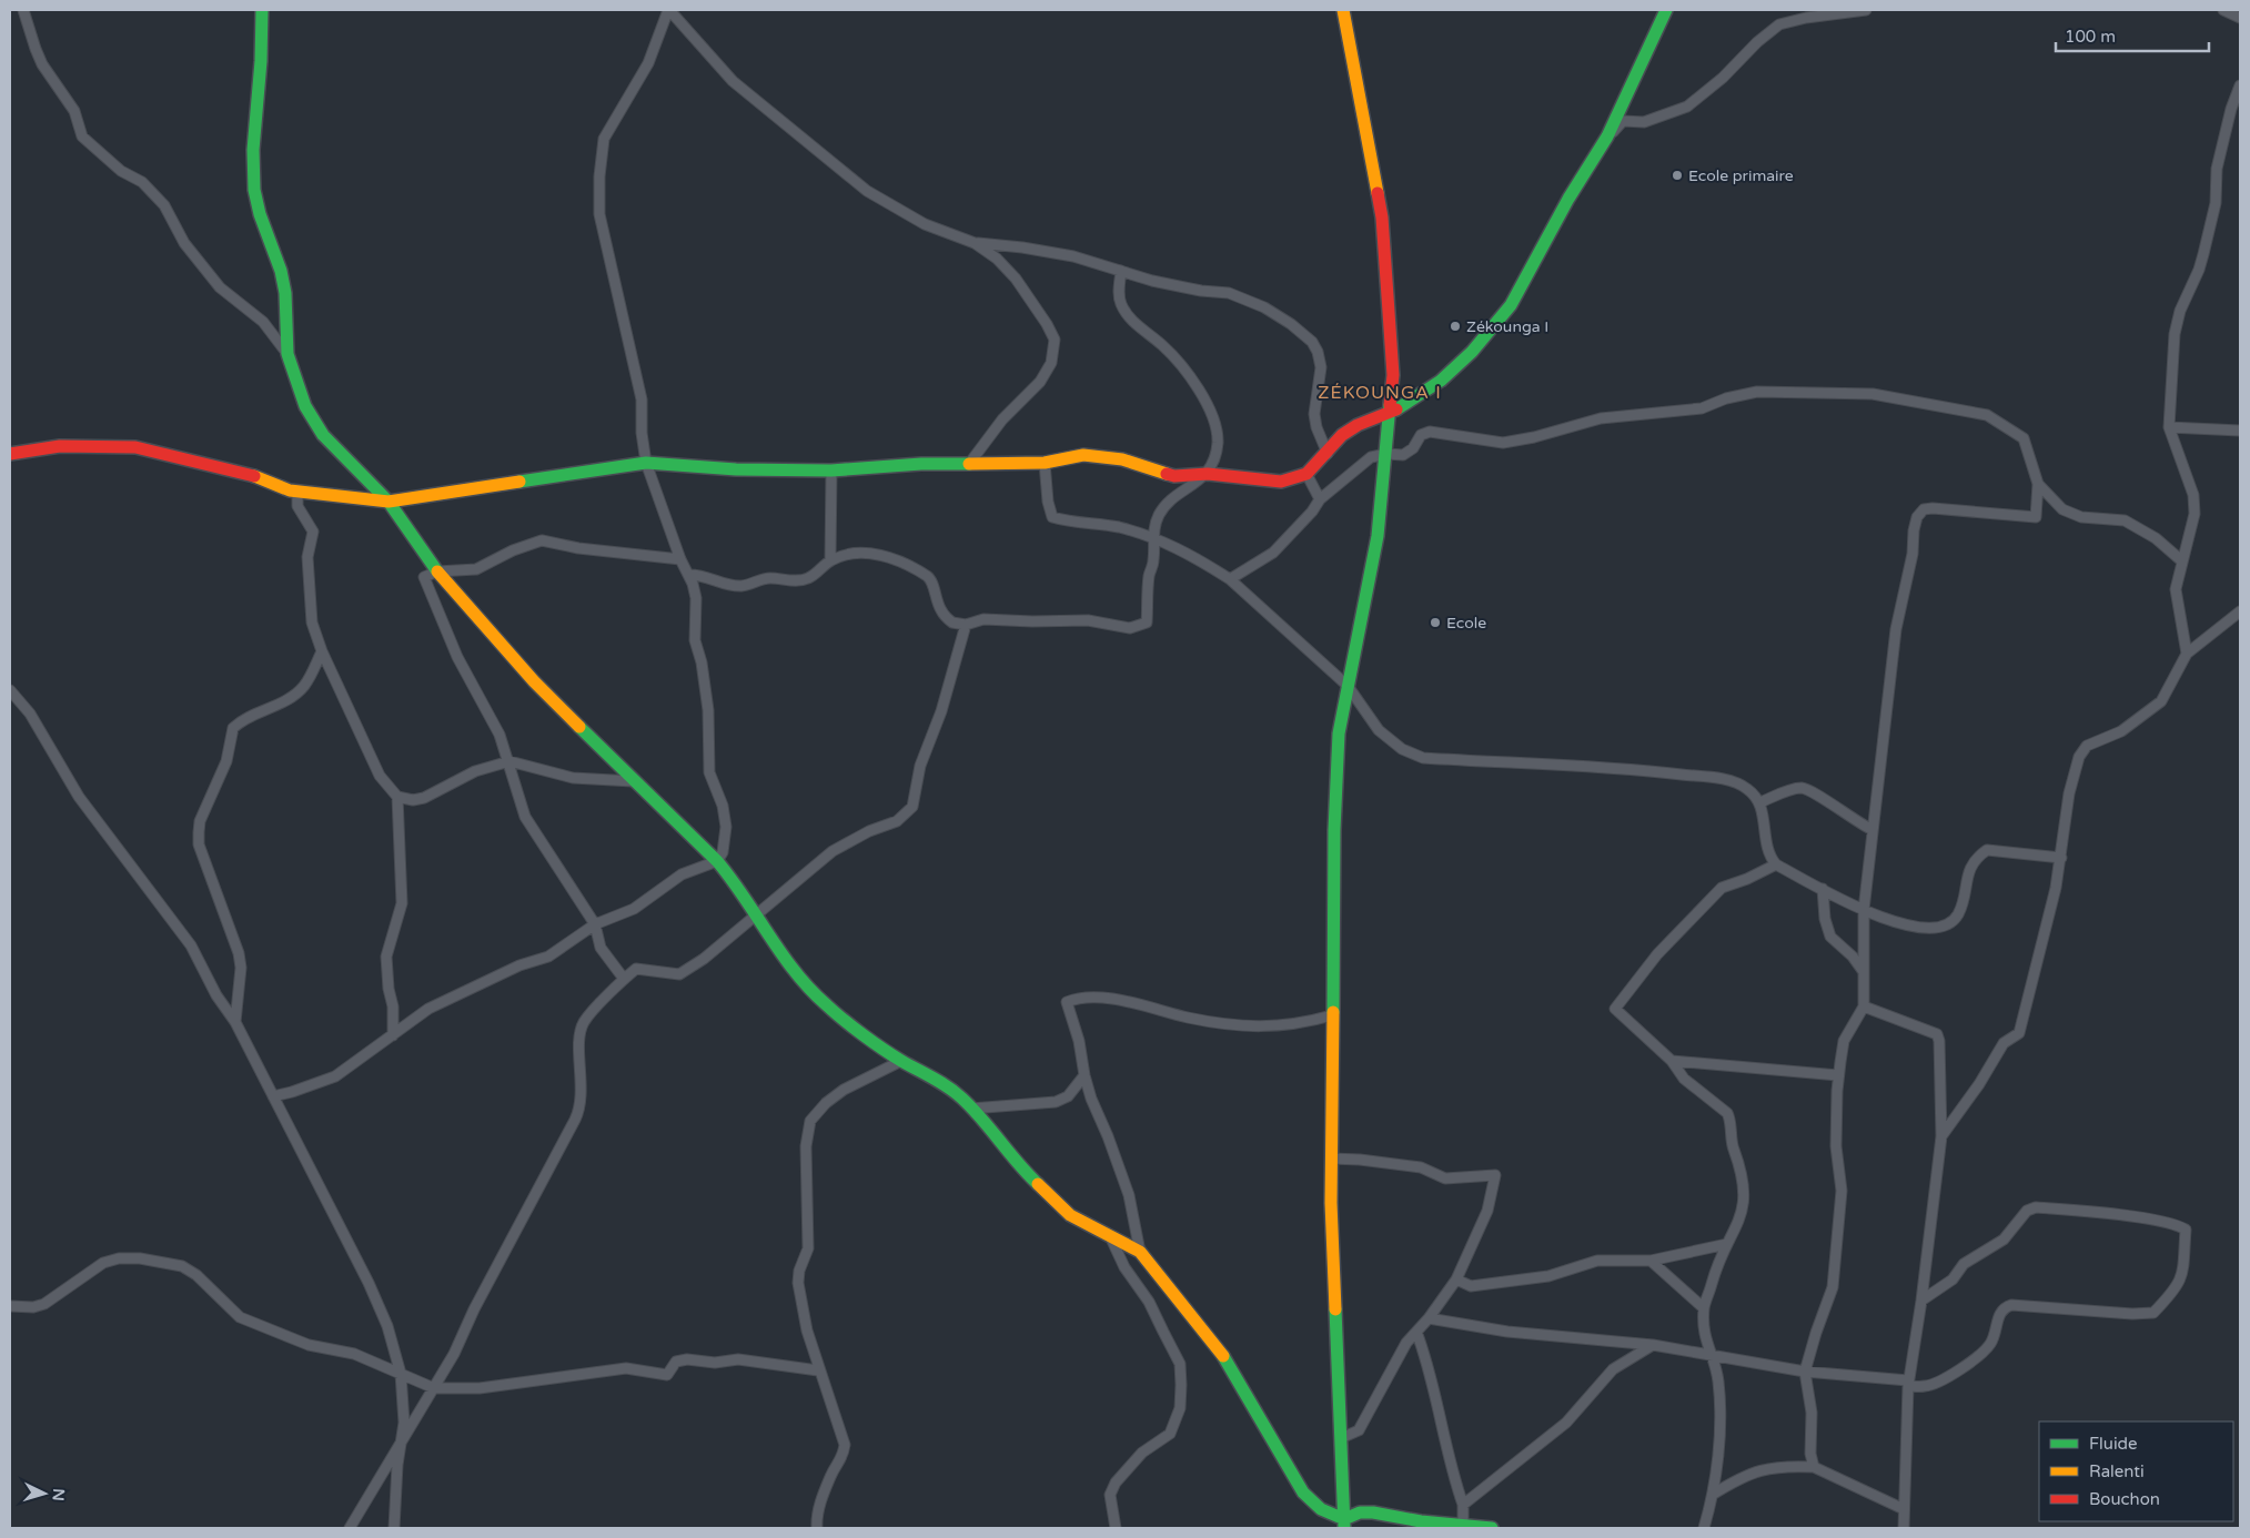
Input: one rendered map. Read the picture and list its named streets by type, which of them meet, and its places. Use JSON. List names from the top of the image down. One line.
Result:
{"districts":["ZÉKOUNGA I"],"places":["Ecole primaire","Zékounga I","Ecole"],"legend":["Fluide","Ralenti","Bouchon"],"scale_bar":"100 m","north":"right"}
